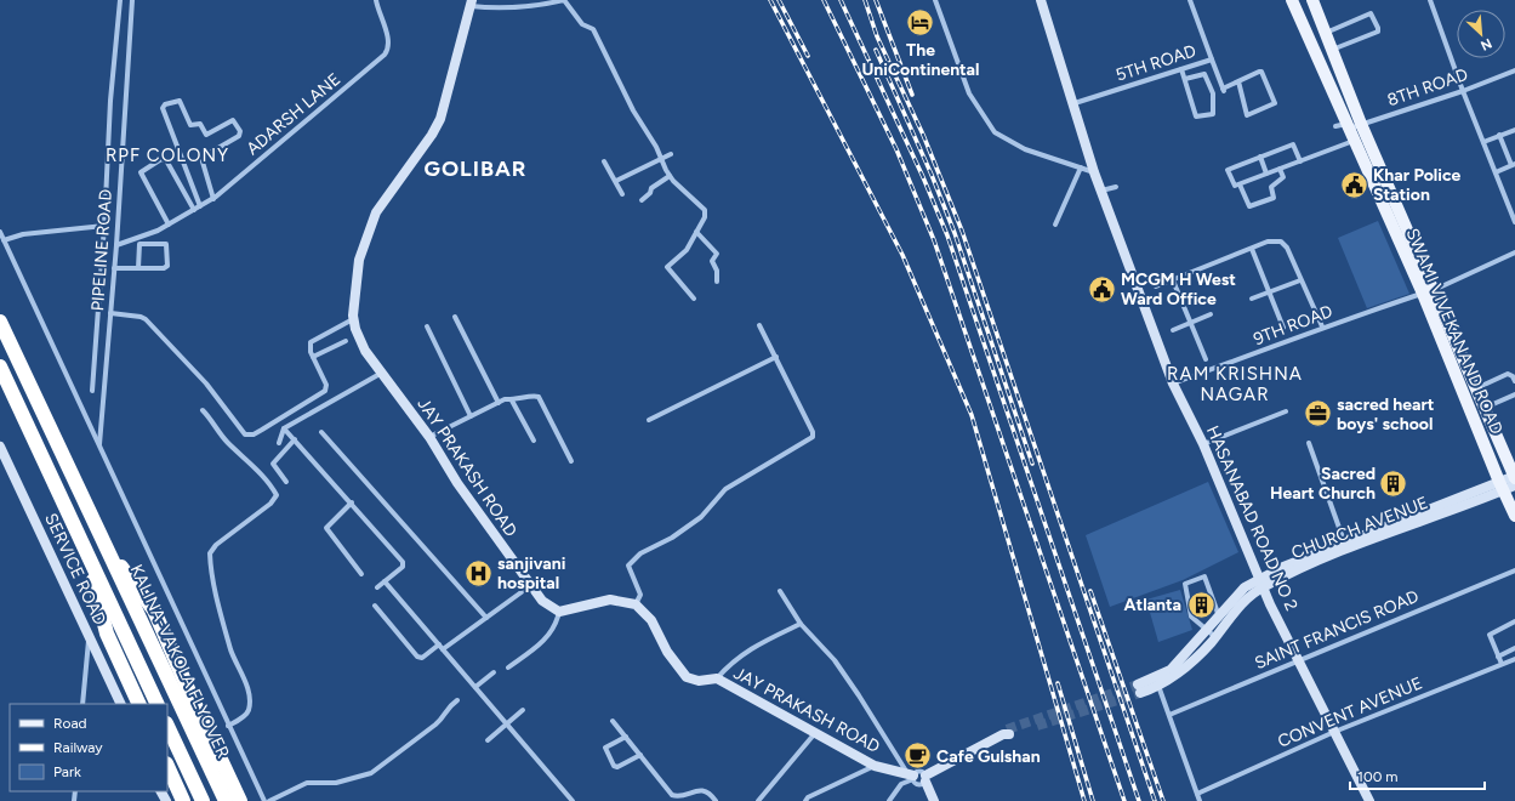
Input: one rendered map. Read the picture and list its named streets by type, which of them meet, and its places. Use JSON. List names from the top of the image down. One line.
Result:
{"streets":{"highway":["KALINA-VAKOLA FLYOVER"],"main road":["SWAMI VIVEKANAND ROAD"],"street":["5TH ROAD","8TH ROAD","ADARSH LANE","PIPELINE ROAD","9TH ROAD","JAY PRAKASH ROAD","HASANABAD ROAD NO 2","CHURCH AVENUE","SERVICE ROAD","SAINT FRANCIS ROAD","CONVENT AVENUE"]},"crossings":[["5TH ROAD","HASANABAD ROAD NO 2"],["8TH ROAD","SWAMI VIVEKANAND ROAD"],["ADARSH LANE","PIPELINE ROAD"],["9TH ROAD","SWAMI VIVEKANAND ROAD"],["9TH ROAD","HASANABAD ROAD NO 2"],["SWAMI VIVEKANAND ROAD","CHURCH AVENUE"],["HASANABAD ROAD NO 2","CHURCH AVENUE"],["HASANABAD ROAD NO 2","SAINT FRANCIS ROAD"],["HASANABAD ROAD NO 2","CONVENT AVENUE"]],"districts":["RPF COLONY","GOLIBAR","RAM KRISHNA NAGAR"],"places":{"hotel":["The UniContinental"],"public building":["Khar Police Station","MCGM H West Ward Office"],"office":["sacred heart boys' school"],"building":["Sacred Heart Church","Atlanta"],"hospital":["sanjivani hospital"],"cafe":["Cafe Gulshan"]},"legend":["Road","Railway","Park"],"scale_bar":"100 m","north":"bottom right"}
